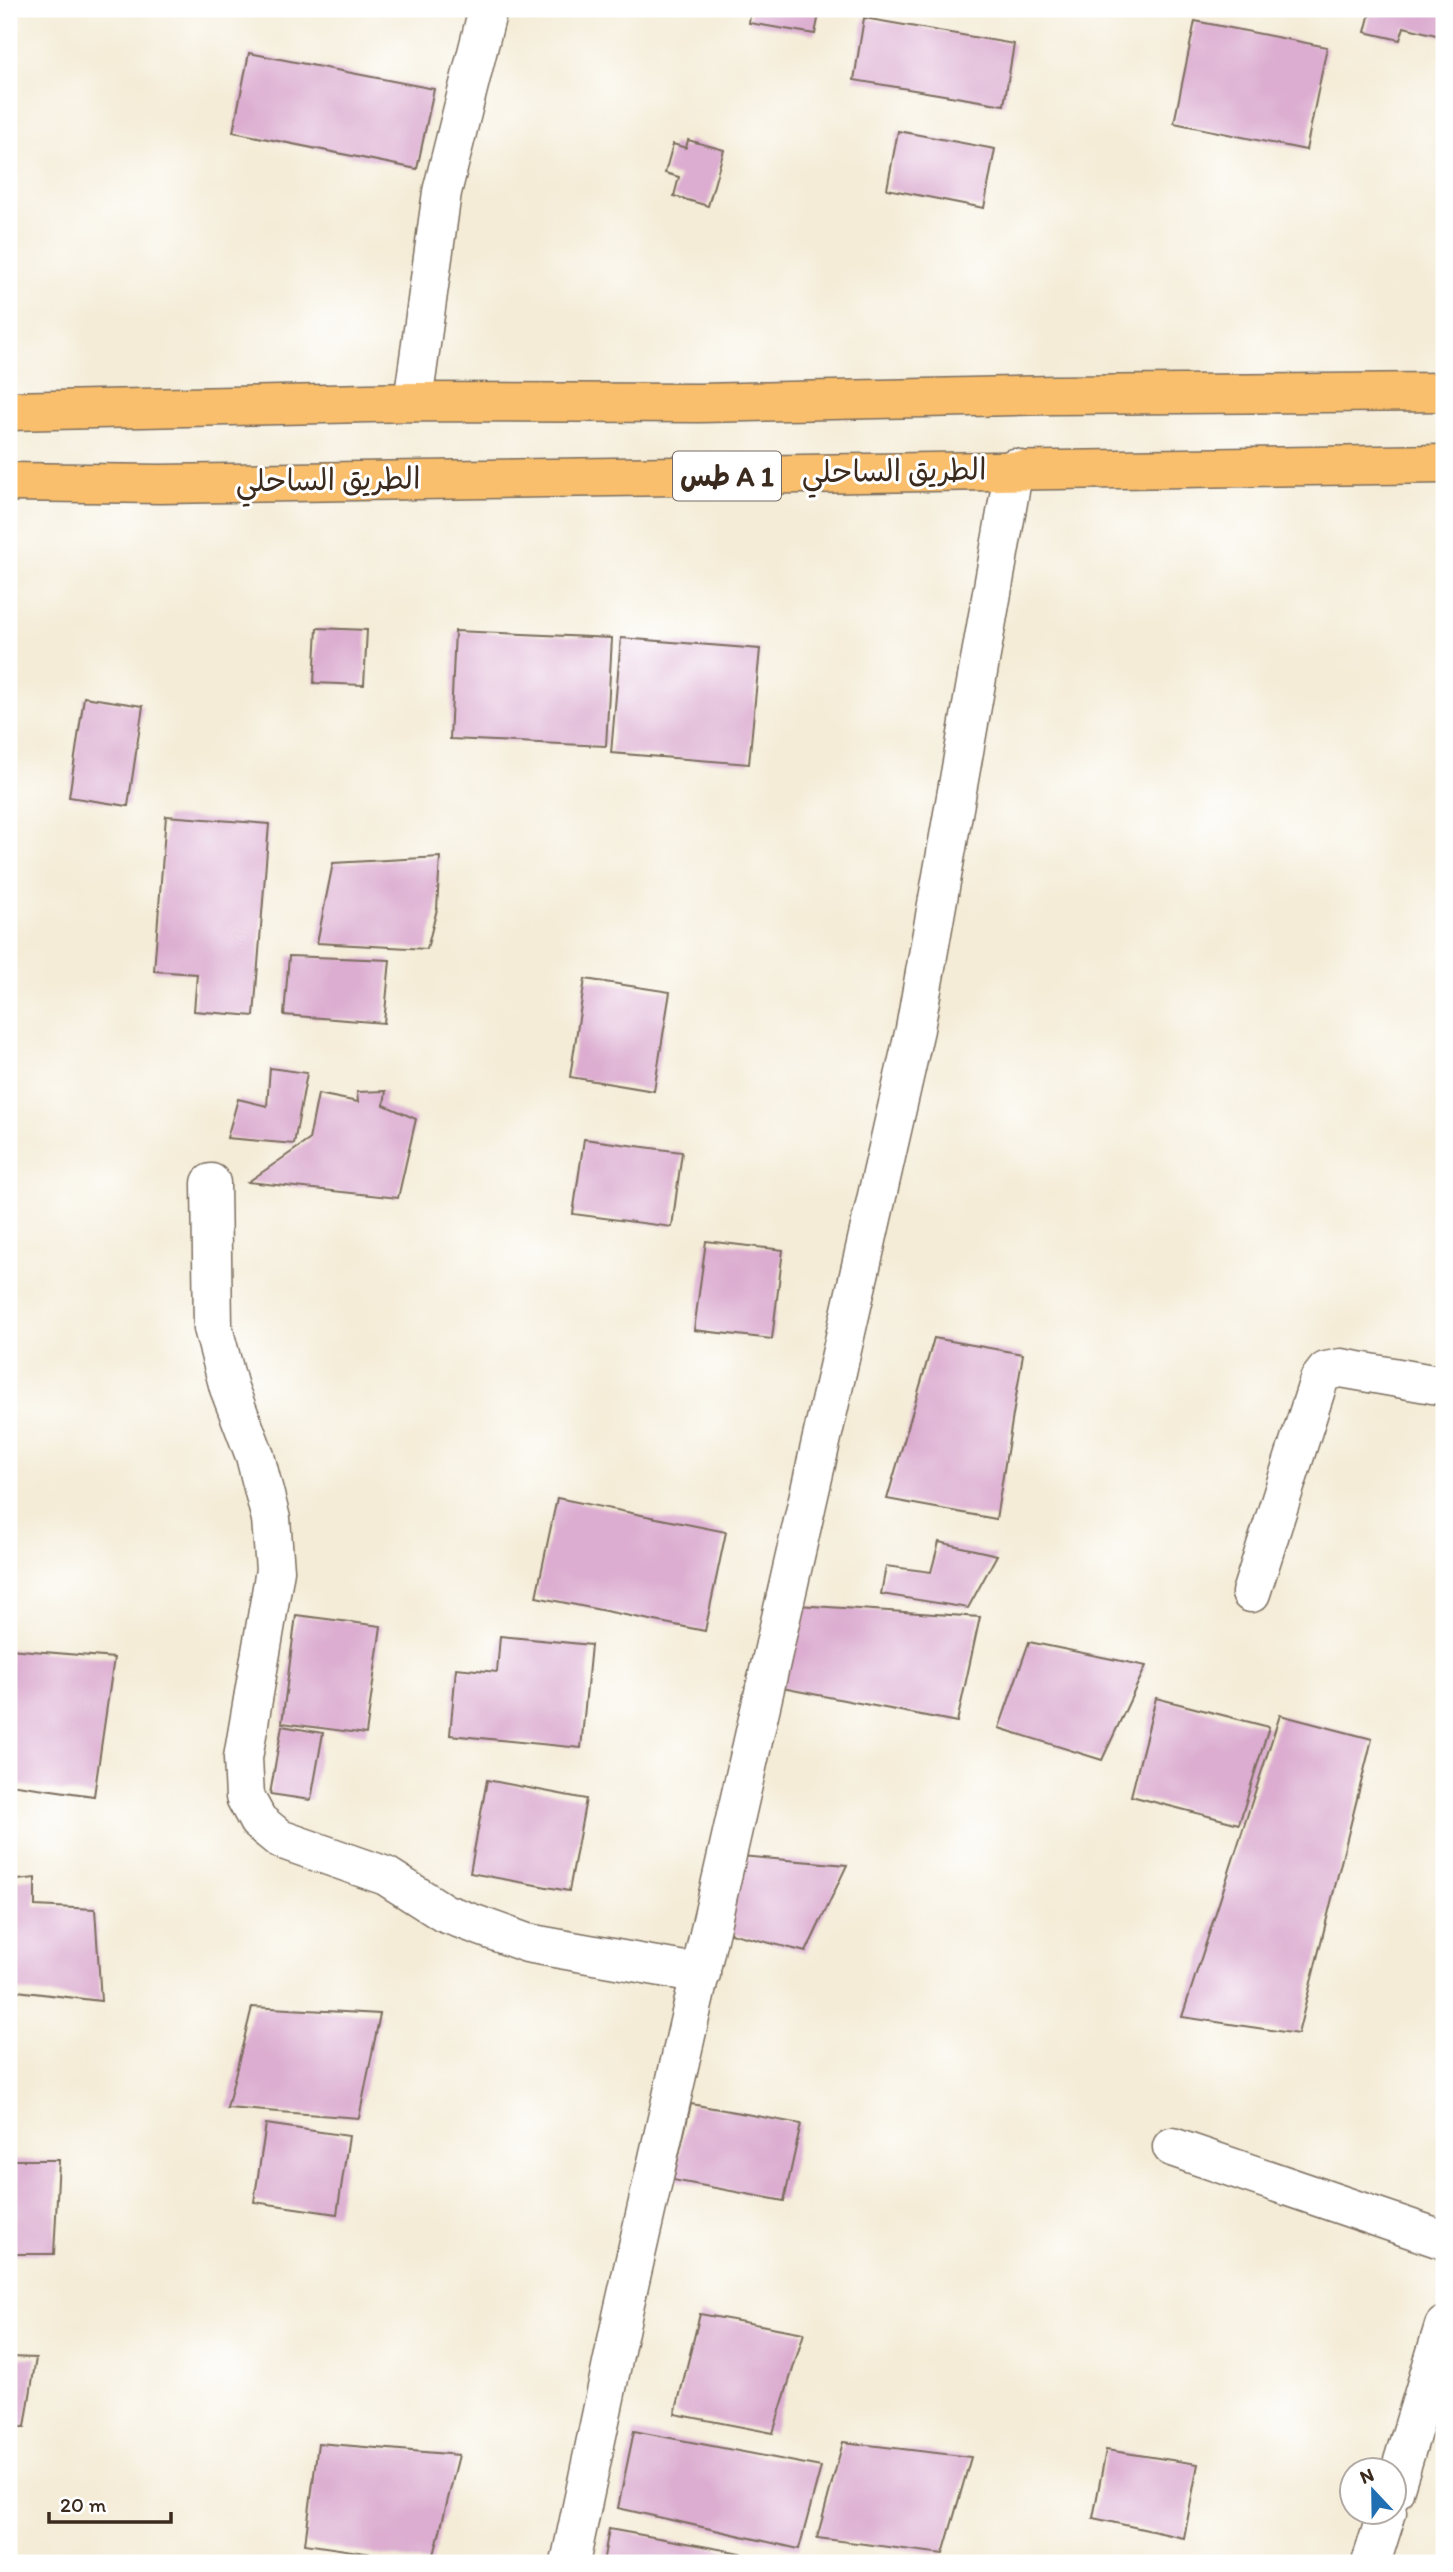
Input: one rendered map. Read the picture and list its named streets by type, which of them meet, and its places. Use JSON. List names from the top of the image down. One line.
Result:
{"streets":{"highway":["الطريق الساحلي","طس A 1"]},"scale_bar":"20 m","north":"top"}
